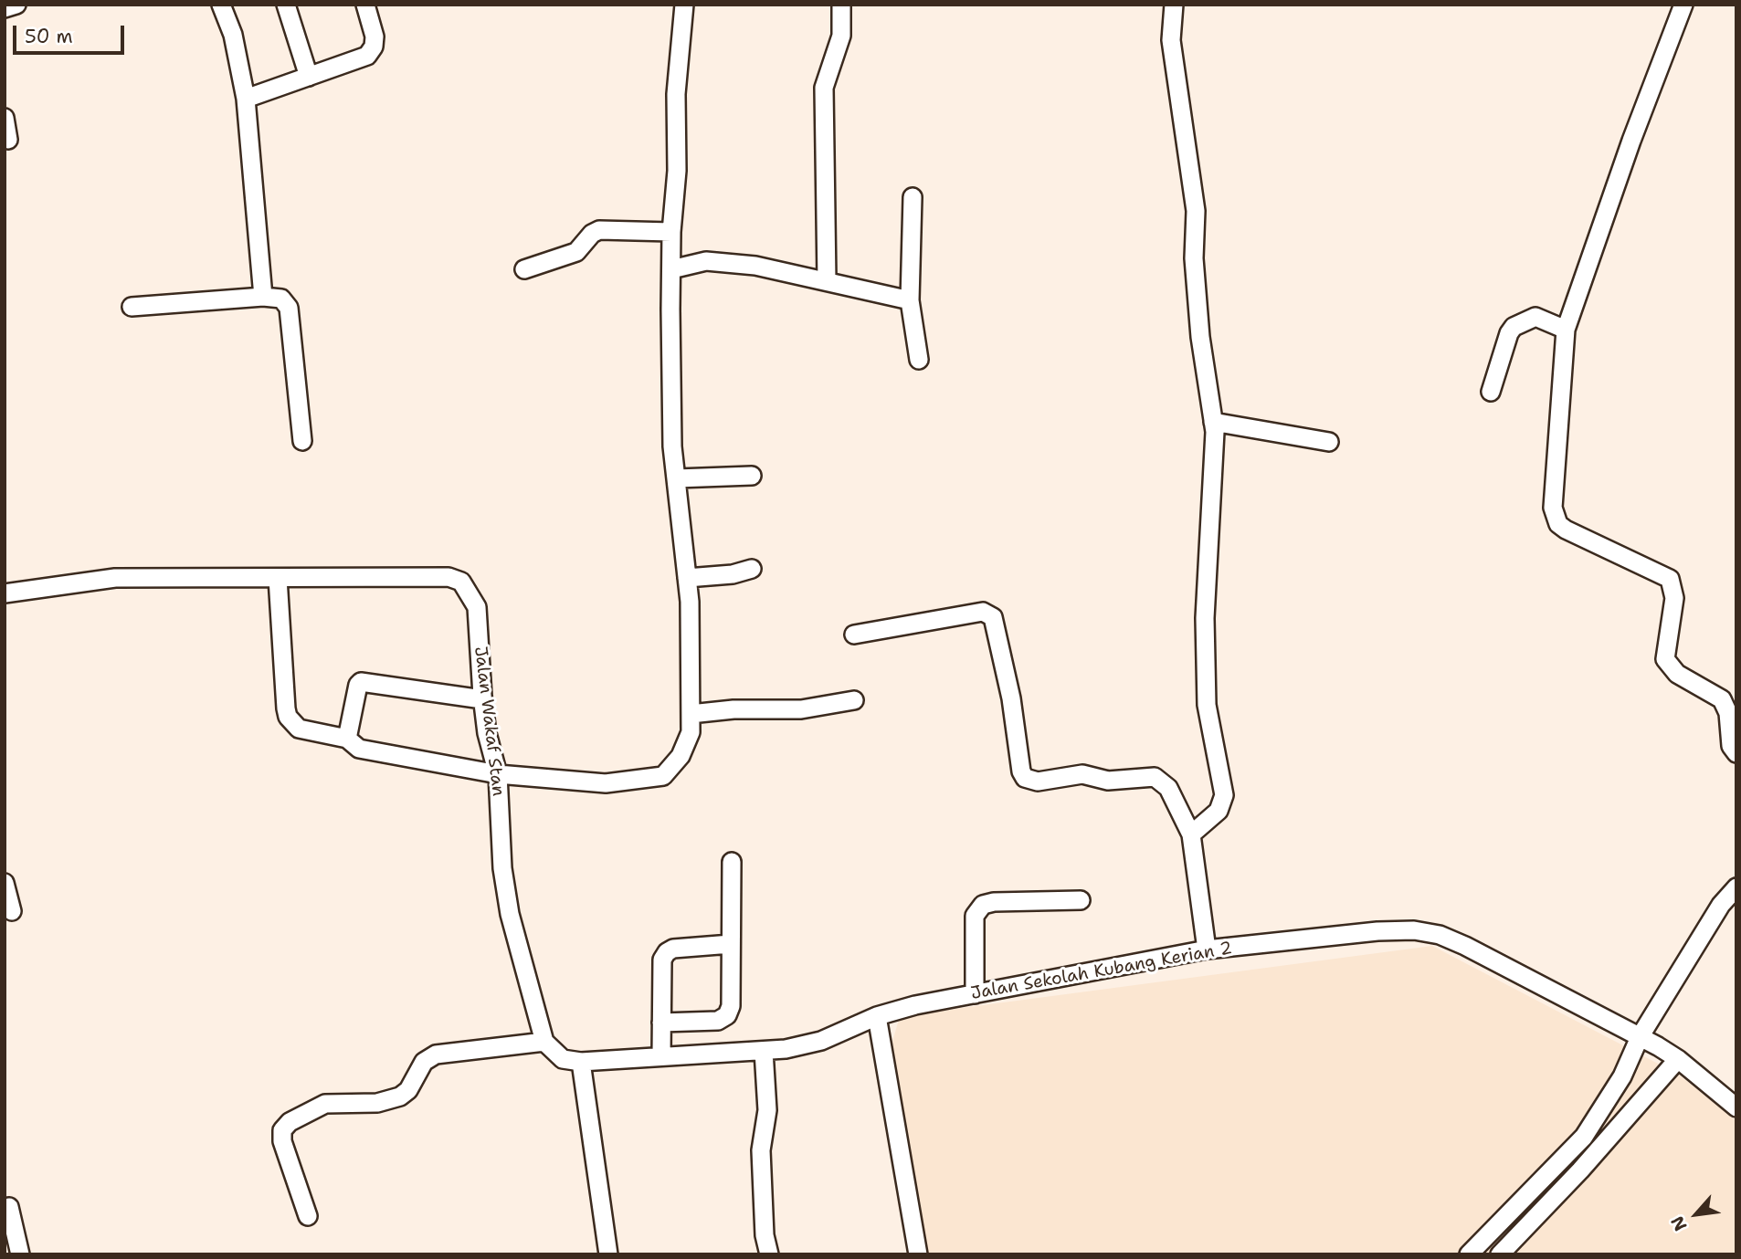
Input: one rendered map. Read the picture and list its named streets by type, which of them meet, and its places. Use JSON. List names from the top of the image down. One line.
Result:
{"streets":{"street":["Jalan Wakaf Stan","Jalan Sekolah Kubang Kerian 2"]},"scale_bar":"50 m","north":"bottom left"}
